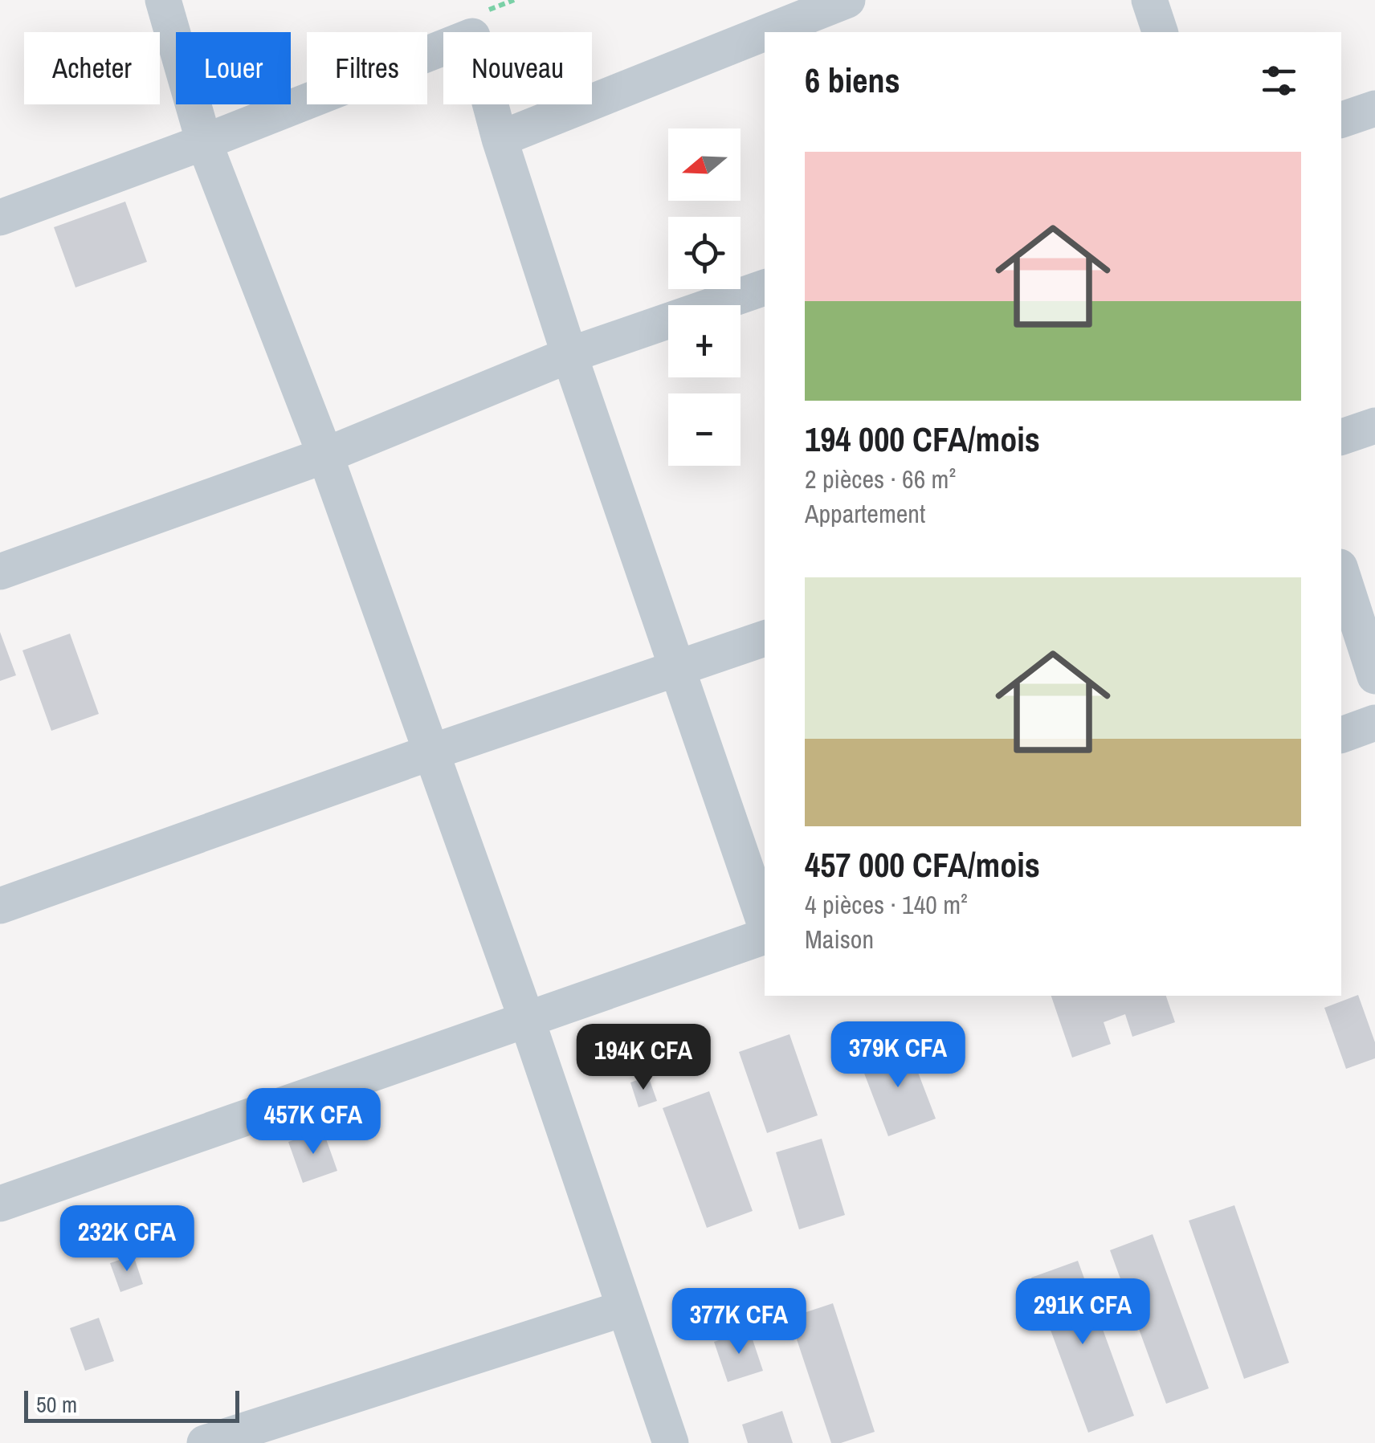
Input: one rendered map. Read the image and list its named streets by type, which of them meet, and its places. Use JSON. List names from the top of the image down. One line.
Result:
{"scale_bar":"50 m","north":"left","page":{"chip":["Acheter","Louer","Filtres","Nouveau"],"heading":"6 biens","map_buttons":["+","−"],"list":[{"name":"194 000 CFA/mois","note":"2 pièces · 66 m² · Appartement"},{"name":"457 000 CFA/mois","note":"4 pièces · 140 m² · Maison"}],"price":["379K CFA","194K CFA","457K CFA","232K CFA","291K CFA","377K CFA"],"scale":"50 m"}}
